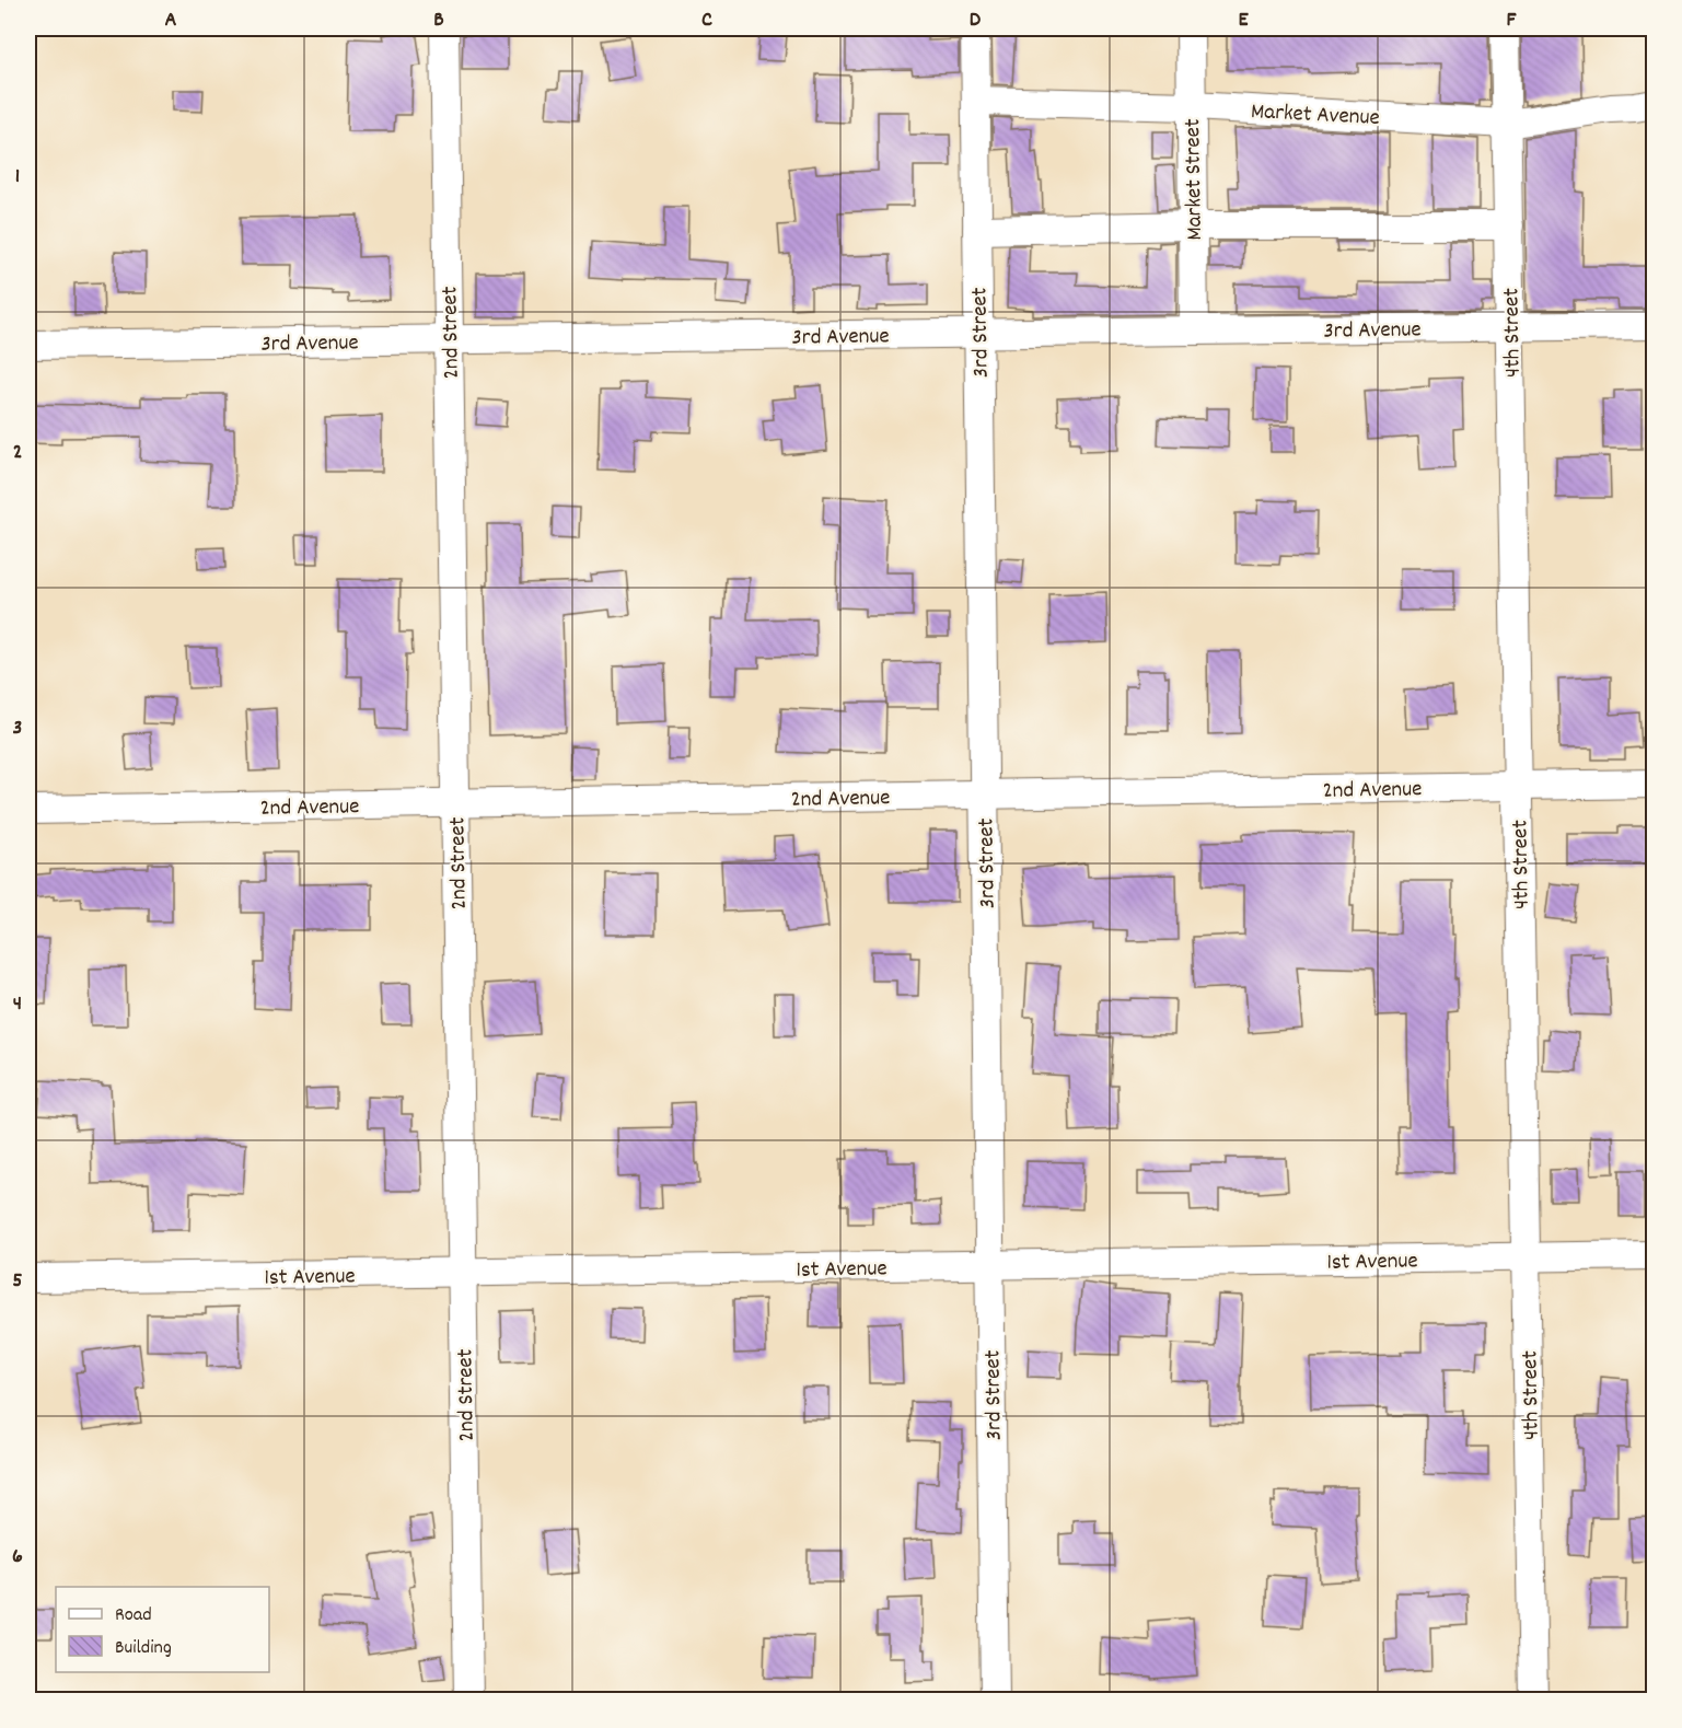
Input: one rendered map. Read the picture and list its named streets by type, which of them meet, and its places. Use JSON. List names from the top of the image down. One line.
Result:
{"streets":{"street":["Market Avenue","Market Street","3rd Avenue","2nd Street","3rd Street","4th Street","2nd Avenue","1st Avenue"]},"crossings":[["Market Avenue","Market Street"],["Market Avenue","3rd Street"],["Market Avenue","4th Street"],["Market Street","3rd Avenue"],["3rd Avenue","2nd Street"],["3rd Avenue","3rd Street"],["3rd Avenue","4th Street"],["2nd Street","2nd Avenue"],["2nd Street","1st Avenue"],["3rd Street","2nd Avenue"],["3rd Street","1st Avenue"],["4th Street","2nd Avenue"],["4th Street","1st Avenue"]],"legend":["Road","Building"],"grid":{"columns":["A","B","C","D","E","F"],"rows":["1","2","3","4","5","6"]}}
